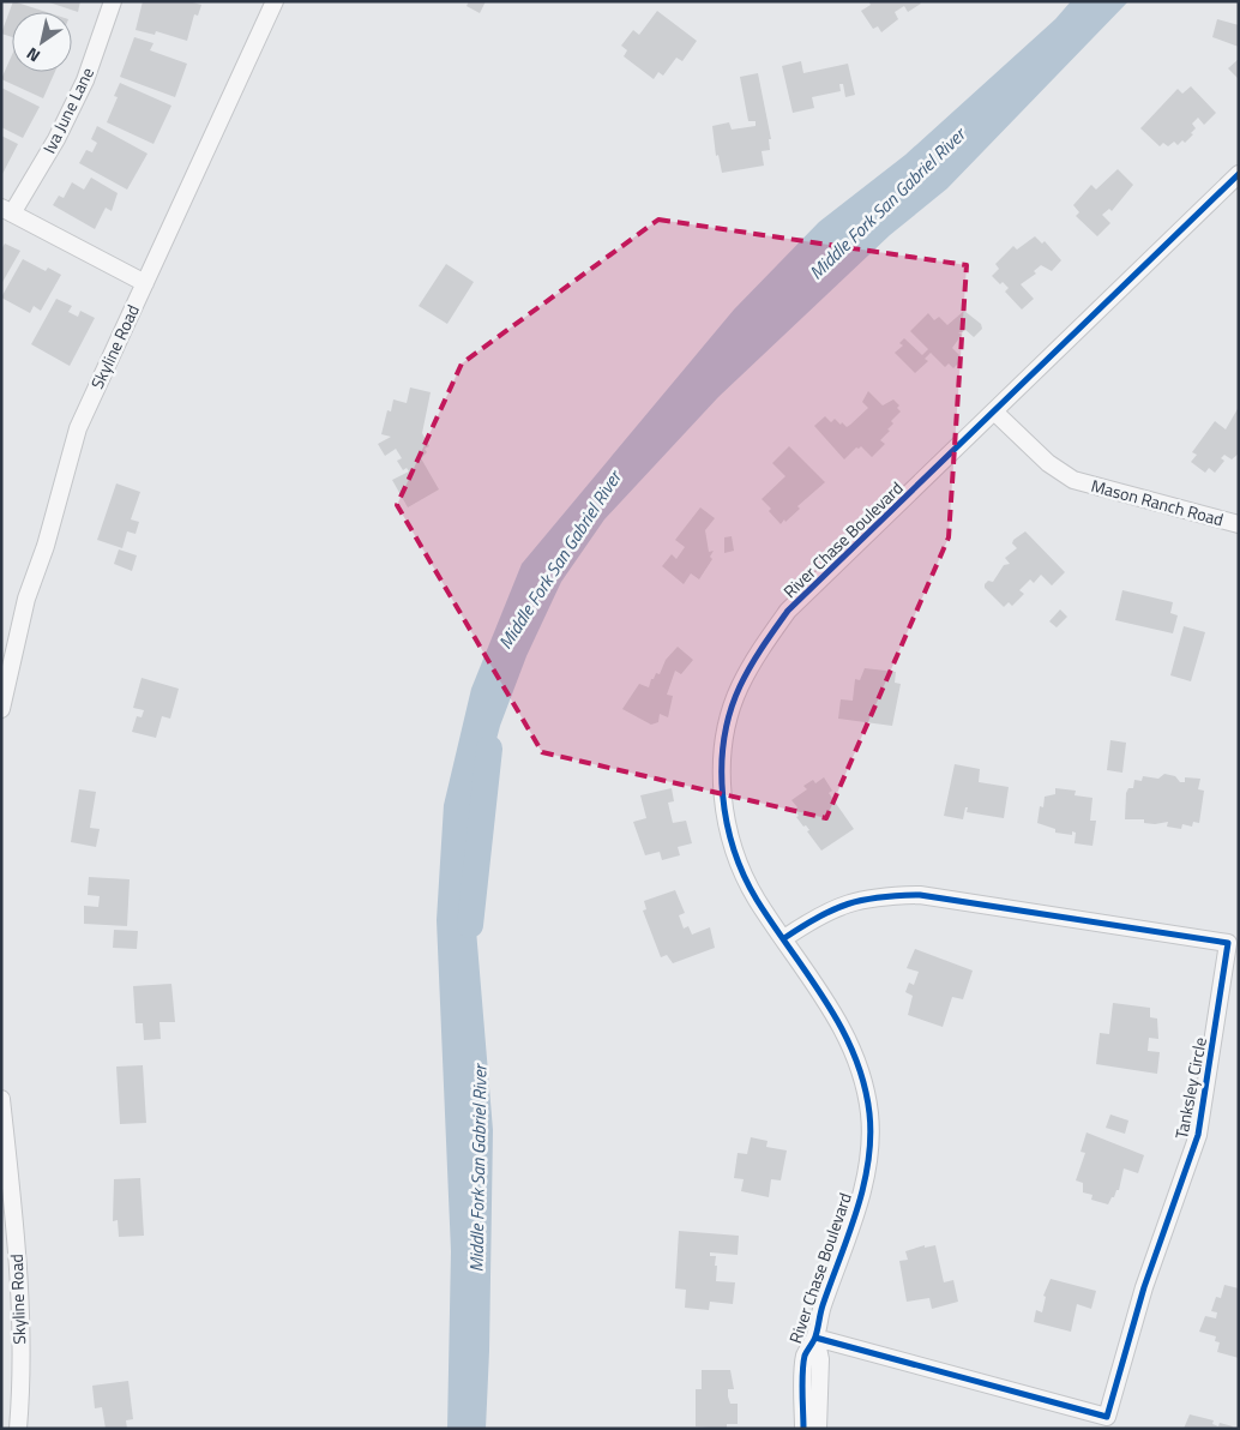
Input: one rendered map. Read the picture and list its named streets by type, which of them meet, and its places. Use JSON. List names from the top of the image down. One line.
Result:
{"streets":{"street":["Iva June Lane","Skyline Road","Mason Ranch Road","River Chase Boulevard","Tanksley Circle"]},"crossings":[["Mason Ranch Road","River Chase Boulevard"],["River Chase Boulevard","Tanksley Circle"]],"water":["Middle Fork San Gabriel River"],"north":"bottom left"}
